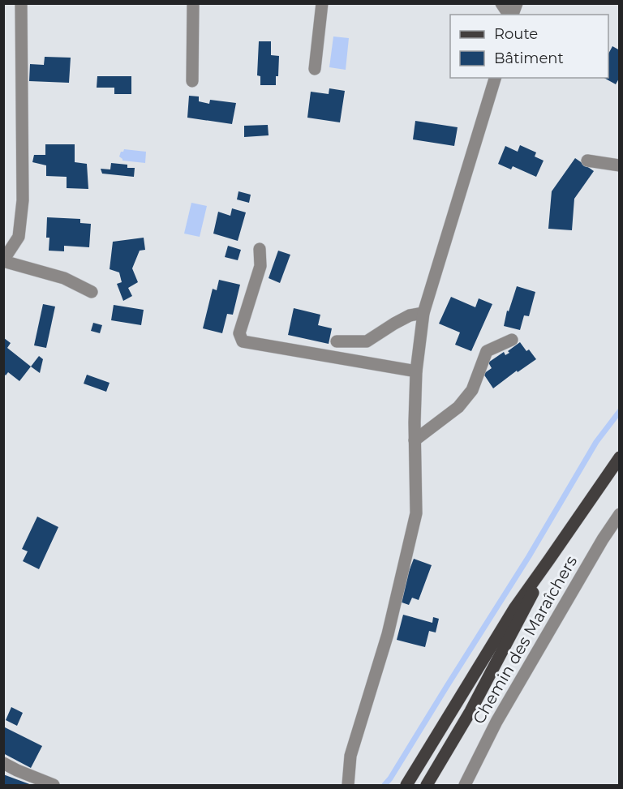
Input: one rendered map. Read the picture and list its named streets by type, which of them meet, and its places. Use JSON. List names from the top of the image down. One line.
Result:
{"streets":{"street":["Chemin des Maraîchers"]},"legend":["Route","Bâtiment"]}
